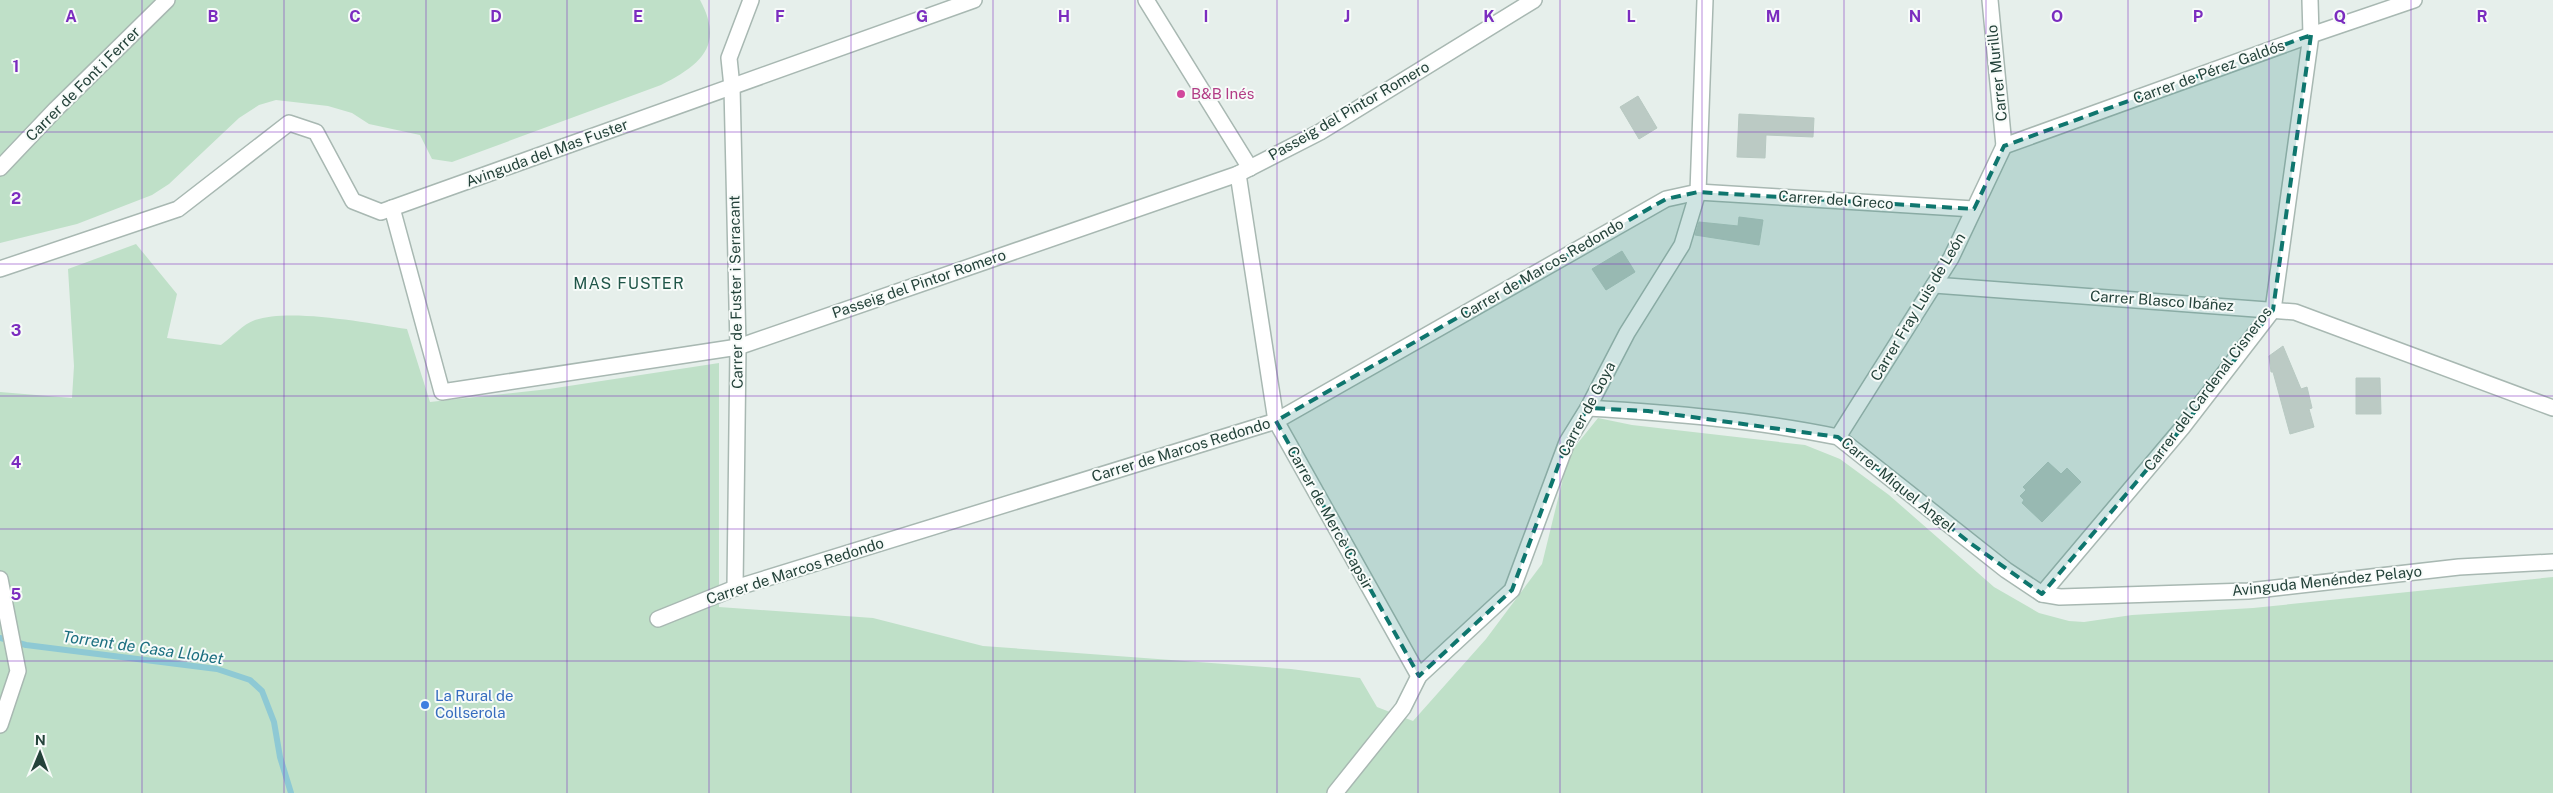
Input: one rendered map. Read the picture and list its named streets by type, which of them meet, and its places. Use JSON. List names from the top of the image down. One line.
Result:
{"streets":{"street":["Carrer de Pérez Galdós","Carrer Murillo","Carrer de Font i Ferrer","Passeig del Pintor Romero","Avinguda del Mas Fuster","Carrer del Greco","Carrer de Marcos Redondo","Carrer de Fuster i Serracant","Carrer Blasco Ibáñez","Carrer Fray Luis de León","Carrer del Cardenal Cisneros","Carrer de Goya","Carrer Miquel Àngel","Carrer de Mercè Capsir","Avinguda Menéndez Pelayo"]},"crossings":[["Carrer de Pérez Galdós","Carrer Murillo"],["Carrer de Pérez Galdós","Carrer Fray Luis de León"],["Carrer de Pérez Galdós","Carrer del Cardenal Cisneros"],["Carrer Murillo","Carrer Fray Luis de León"],["Passeig del Pintor Romero","Avinguda del Mas Fuster"],["Passeig del Pintor Romero","Carrer de Fuster i Serracant"],["Passeig del Pintor Romero","Carrer de Mercè Capsir"],["Avinguda del Mas Fuster","Carrer de Fuster i Serracant"],["Carrer del Greco","Carrer de Marcos Redondo"],["Carrer del Greco","Carrer Fray Luis de León"],["Carrer del Greco","Carrer de Goya"],["Carrer de Marcos Redondo","Carrer de Fuster i Serracant"],["Carrer de Marcos Redondo","Carrer de Goya"],["Carrer de Marcos Redondo","Carrer de Mercè Capsir"],["Carrer Blasco Ibáñez","Carrer Fray Luis de León"],["Carrer Blasco Ibáñez","Carrer del Cardenal Cisneros"],["Carrer Fray Luis de León","Carrer Miquel Àngel"],["Carrer del Cardenal Cisneros","Carrer Miquel Àngel"],["Carrer del Cardenal Cisneros","Avinguda Menéndez Pelayo"],["Carrer de Goya","Carrer Miquel Àngel"],["Carrer de Goya","Carrer de Mercè Capsir"],["Carrer Miquel Àngel","Avinguda Menéndez Pelayo"]],"districts":["MAS FUSTER"],"water":["Torrent de Casa Llobet"],"places":["B&B Inés","La Rural de Collserola"],"north":"top","grid":{"columns":["A","B","C","D","E","F","G","H","I","J","K","L","M","N","O","P","Q","R"],"rows":["1","2","3","4","5"]}}
